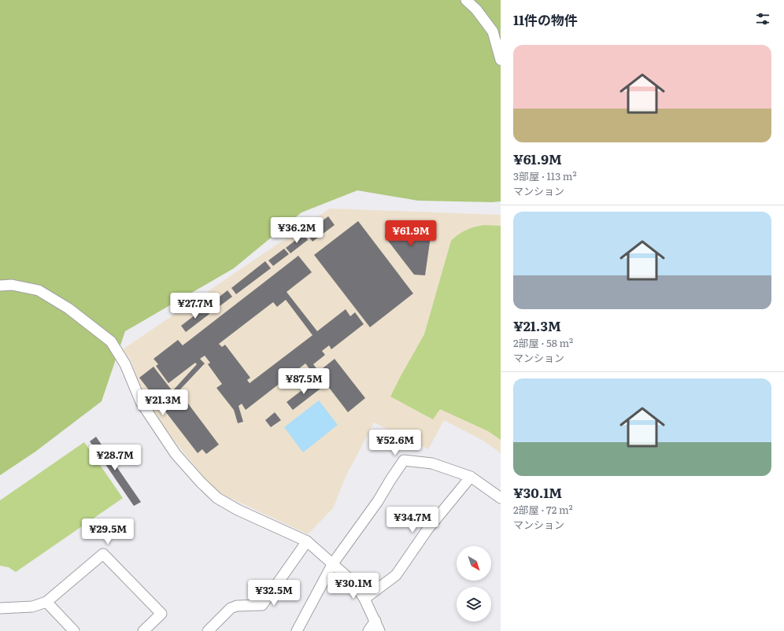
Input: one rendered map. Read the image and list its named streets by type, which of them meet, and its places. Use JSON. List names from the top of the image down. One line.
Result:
{"north":"bottom right","page":{"heading":"11件の物件","list":[{"name":"¥61.9M","note":"3部屋 · 113 m² · マンション"},{"name":"¥21.3M","note":"2部屋 · 58 m² · マンション"},{"name":"¥30.1M","note":"2部屋 · 72 m² · マンション"}],"price":["¥36.2M","¥61.9M","¥27.7M","¥87.5M","¥21.3M","¥52.6M","¥28.7M","¥34.7M","¥29.5M","¥30.1M","¥32.5M"]}}
